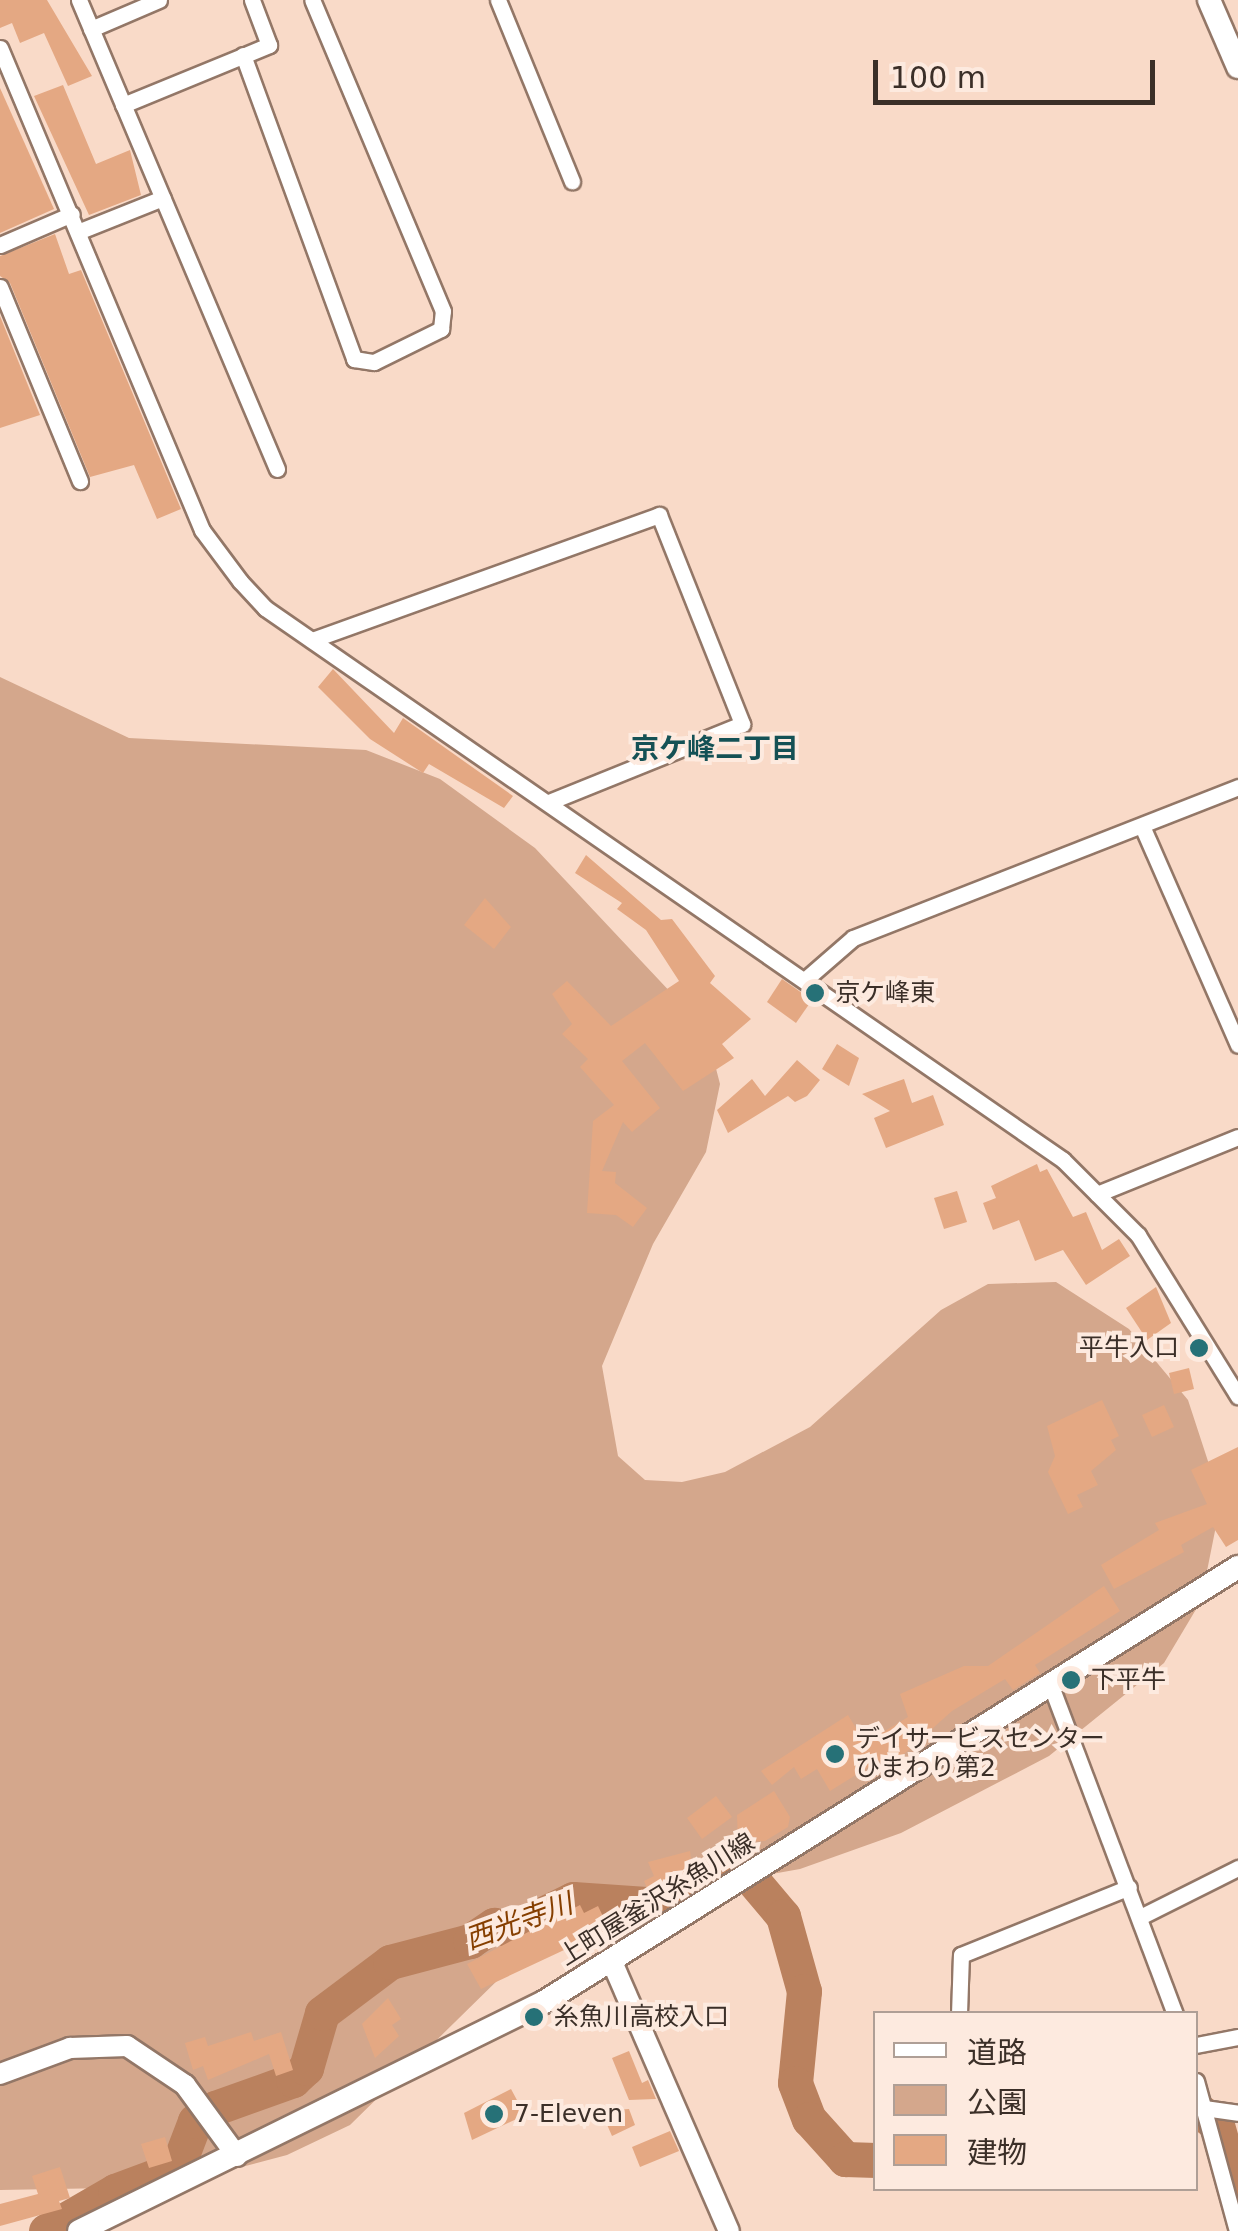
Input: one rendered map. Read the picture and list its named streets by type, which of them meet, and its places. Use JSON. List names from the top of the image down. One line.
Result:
{"streets":{"main road":["上町屋釜沢糸魚川線"]},"districts":["京ケ峰二丁目"],"water":["西光寺川"],"places":["京ケ峰東","平牛入口","下平牛","デイサービスセンター ひまわり第2","糸魚川高校入口","7-Eleven"],"legend":["道路","公園","建物"],"scale_bar":"100 m"}
